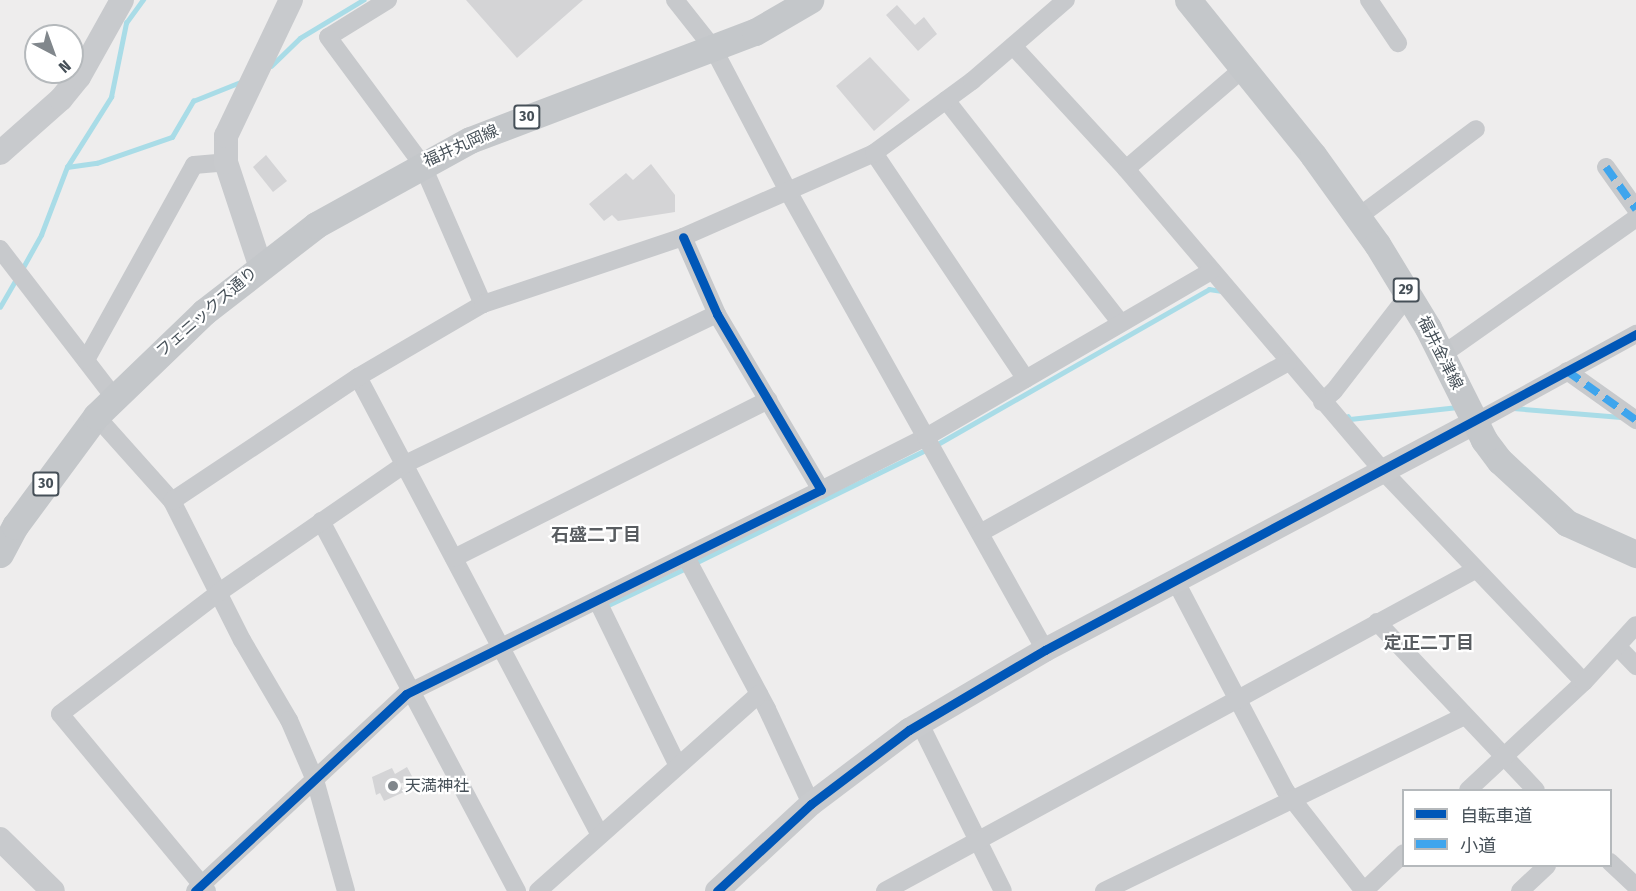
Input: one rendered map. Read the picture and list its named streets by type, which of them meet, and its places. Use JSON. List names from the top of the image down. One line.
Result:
{"streets":{"main road":["30","福井丸岡線","29","フェニックス通り","福井金津線"]},"crossings":[["福井丸岡線","フェニックス通り"]],"districts":["石盛二丁目","定正二丁目"],"places":["天満神社"],"legend":["自転車道","小道"],"north":"bottom right"}
